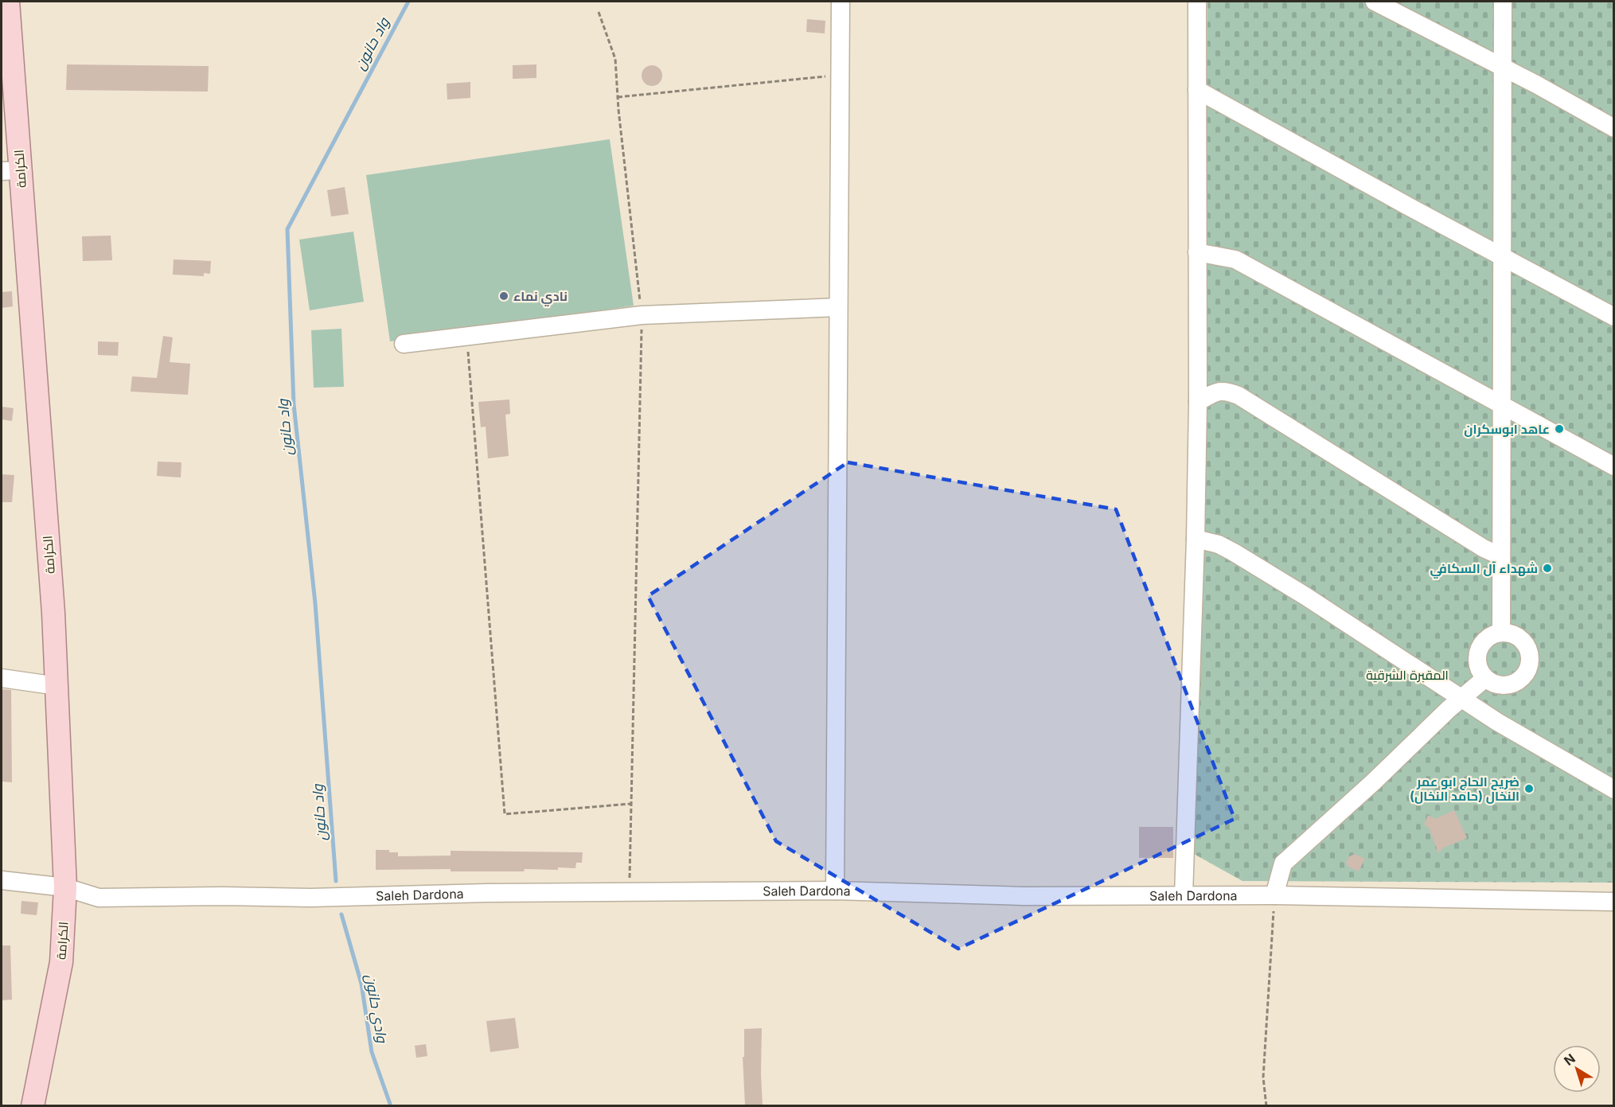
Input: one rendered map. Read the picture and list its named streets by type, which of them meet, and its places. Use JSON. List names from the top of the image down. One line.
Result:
{"streets":{"main road":["الكرامة"],"street":["Saleh Dardona"]},"crossings":[["الكرامة","Saleh Dardona"]],"water":["واد حانون","وادي حانون"],"parks":["المقبرة الشرقية"],"places":["نادي نماء","عاهد ابوسكران","شهداء آل السكافي","ضريح الحاج ابو عمر النخال (حامد النخال)"],"north":"top left"}
